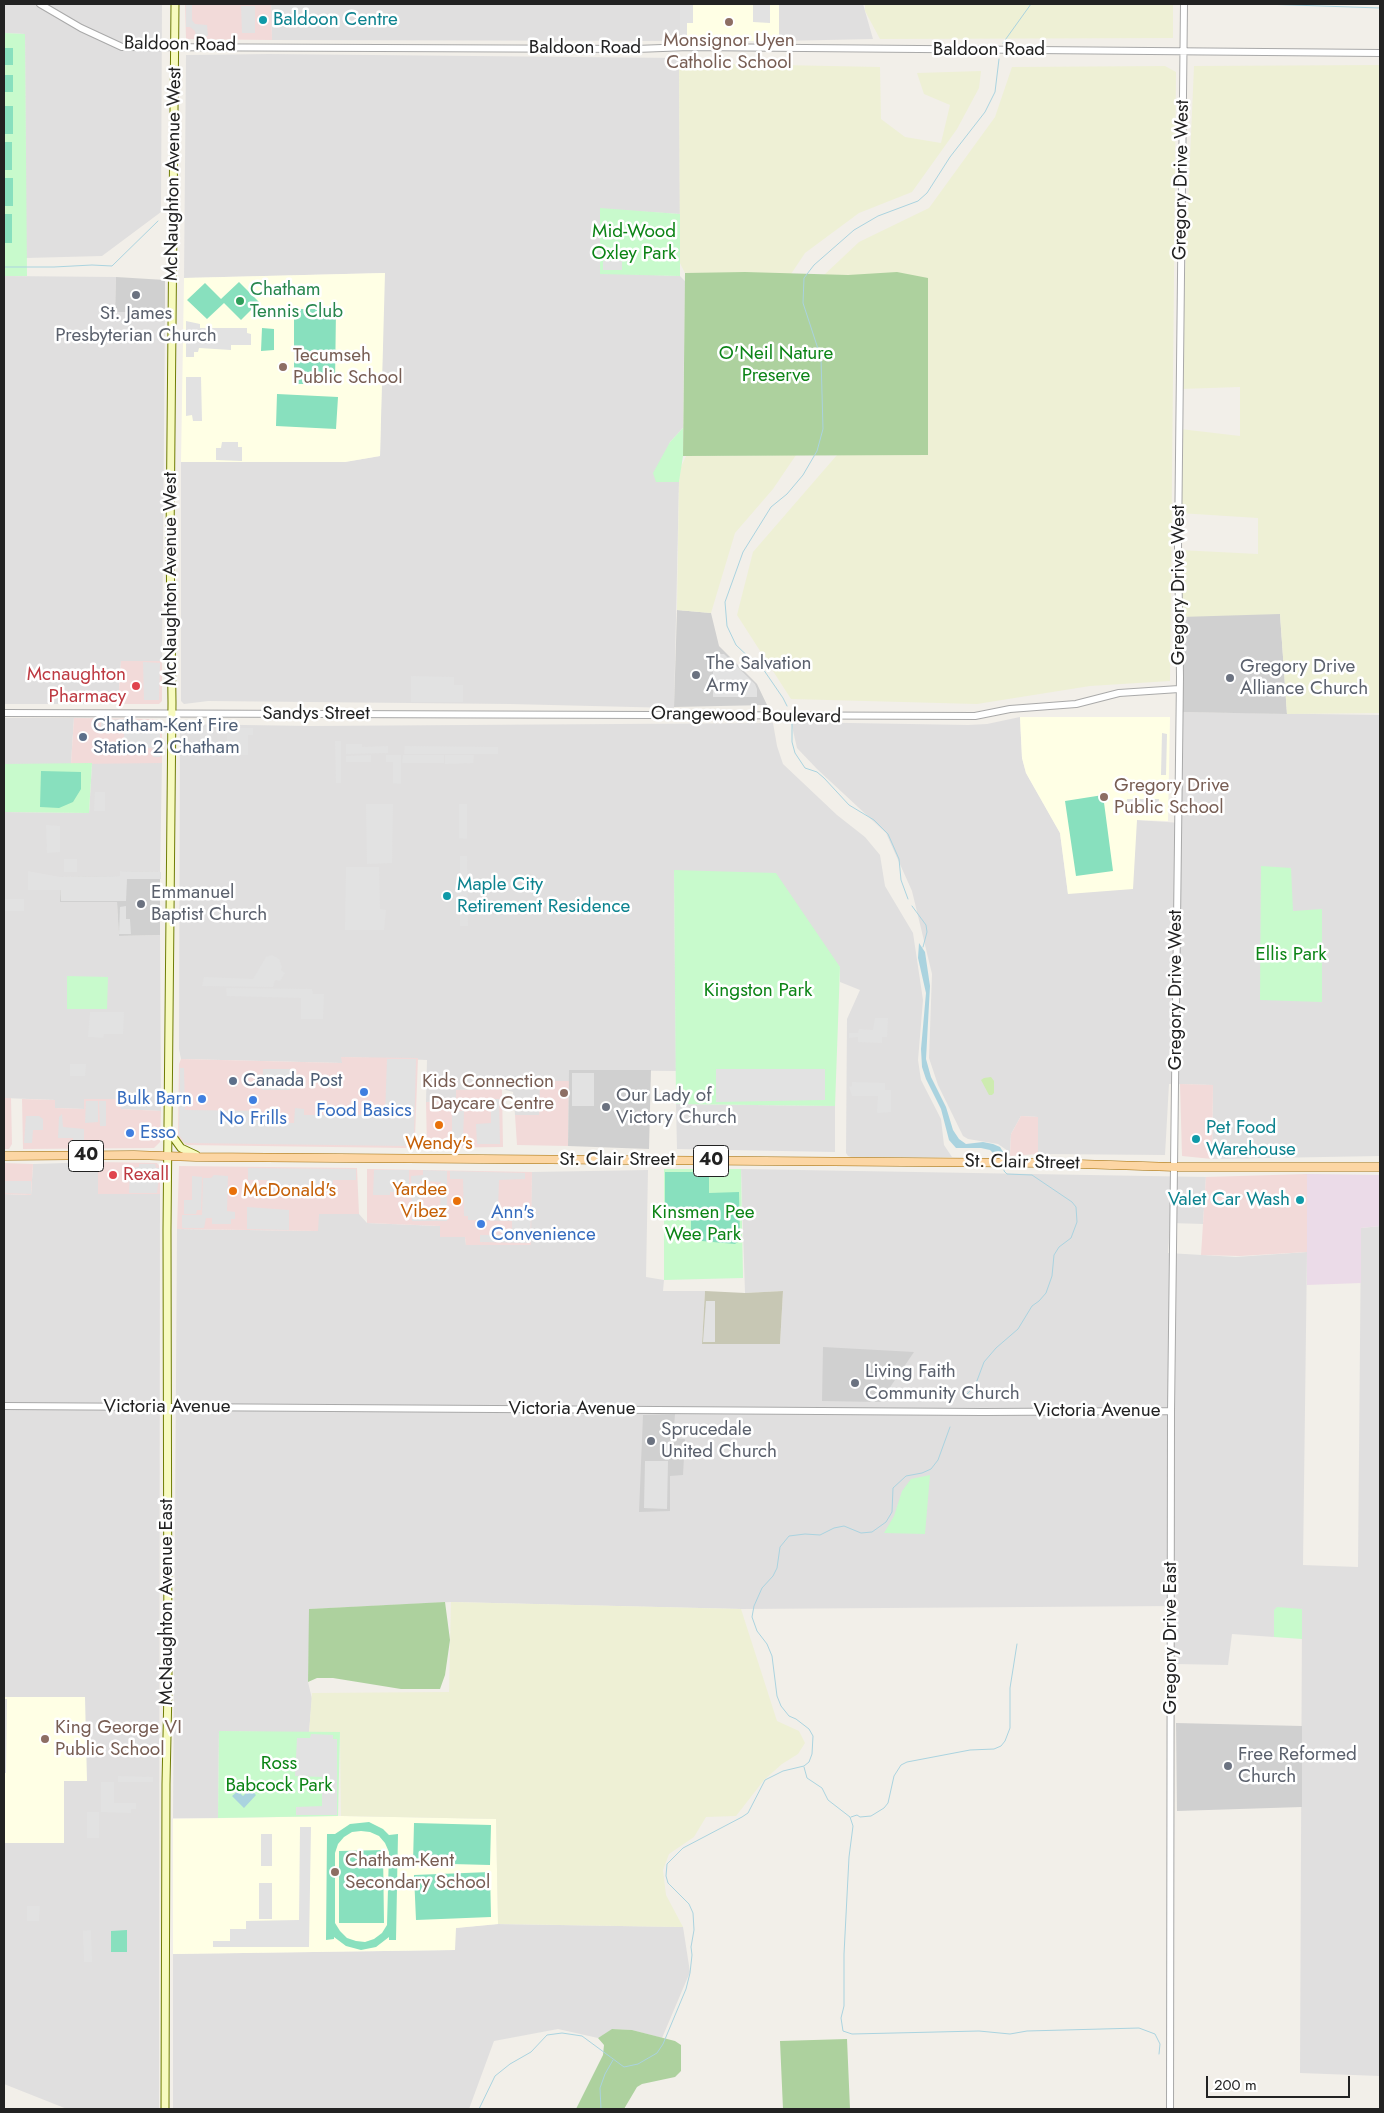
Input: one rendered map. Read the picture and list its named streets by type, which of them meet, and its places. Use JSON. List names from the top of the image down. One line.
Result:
{"streets":{"main road":["McNaughton Avenue West","40","St. Clair Street","McNaughton Avenue East"],"street":["Baldoon Road","Gregory Drive West","Sandys Street","Orangewood Boulevard","Victoria Avenue","Gregory Drive East"]},"crossings":[["Baldoon Road","McNaughton Avenue West"],["Baldoon Road","Gregory Drive West"],["McNaughton Avenue West","Sandys Street"],["McNaughton Avenue West","St. Clair Street"],["McNaughton Avenue West","McNaughton Avenue East"],["Gregory Drive West","Orangewood Boulevard"],["Gregory Drive West","St. Clair Street"],["Gregory Drive West","Gregory Drive East"],["Sandys Street","Orangewood Boulevard"],["St. Clair Street","McNaughton Avenue East"],["St. Clair Street","Gregory Drive East"],["Victoria Avenue","McNaughton Avenue East"],["Victoria Avenue","Gregory Drive East"]],"parks":["Mid-Wood Oxley Park","O'Neil Nature Preserve","Ellis Park","Kingston Park","Kinsmen Pee Wee Park","Ross Babcock Park"],"places":["Baldoon Centre","Monsignor Uyen Catholic School","St. James Presbyterian Church","Chatham Tennis Club","Tecumseh Public School","The Salvation Army","Gregory Drive Alliance Church","Mcnaughton Pharmacy","Chatham-Kent Fire Station 2 Chatham","Gregory Drive Public School","Maple City Retirement Residence","Emmanuel Baptist Church","Canada Post","Food Basics","Kids Connection Daycare Centre","Bulk Barn","No Frills","Our Lady of Victory Church","Wendy's","Esso","Pet Food Warehouse","Rexall","McDonald's","Valet Car Wash","Yardee Vibez","Ann's Convenience","Living Faith Community Church","Sprucedale United Church","King George VI Public School","Free Reformed Church","Chatham-Kent Secondary School"],"scale_bar":"200 m"}
